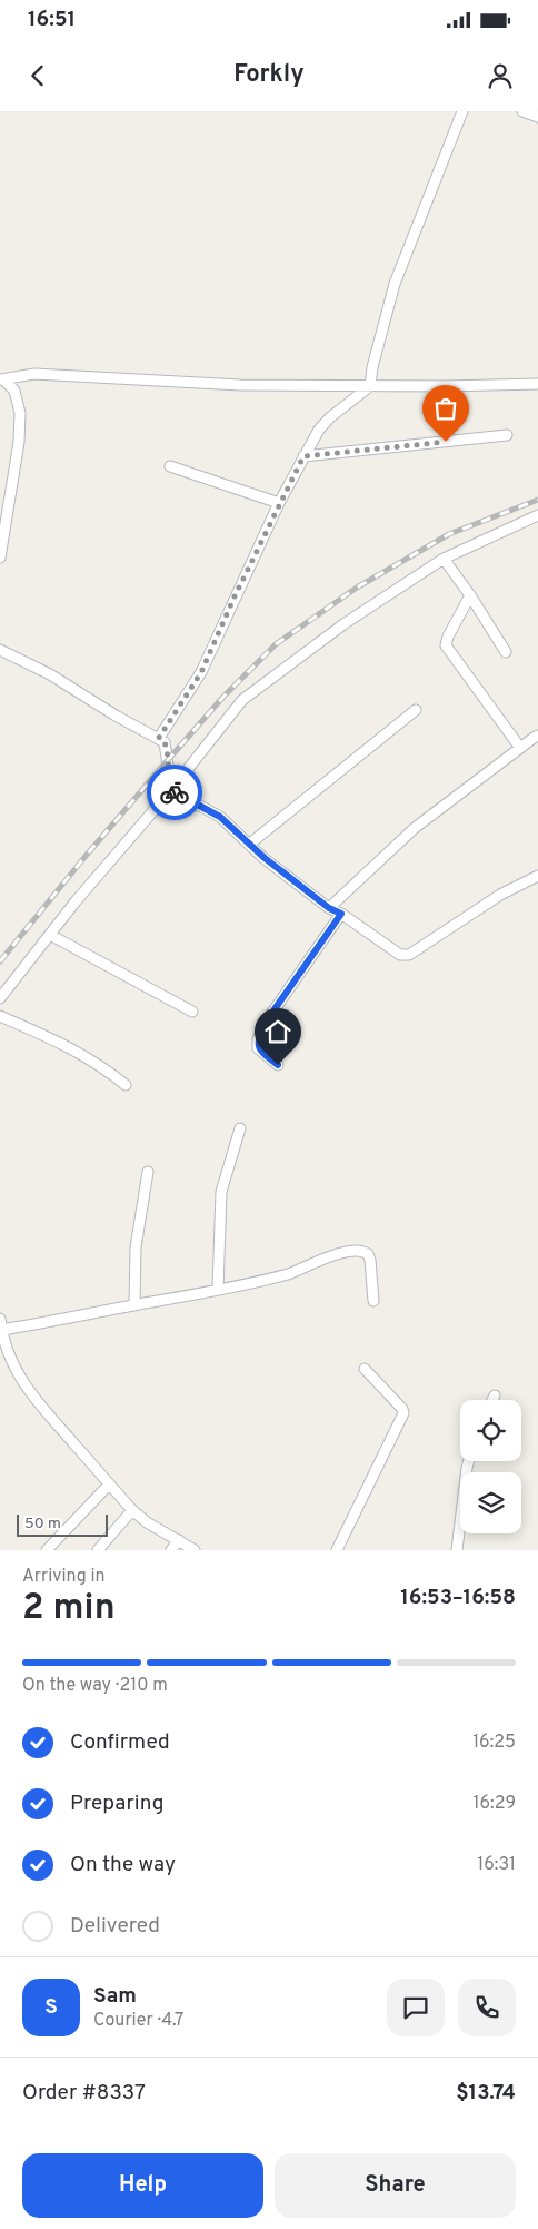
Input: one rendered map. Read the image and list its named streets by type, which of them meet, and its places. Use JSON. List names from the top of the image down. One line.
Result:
{"scale_bar":"50 m","page":{"status":"16:51","header":"Forkly","scale":"50 m","heading":["2 min","Arriving in","16:53–16:58"],"panel":["Sam","Courier · 4.7","Order #8337","$13.74"],"bar":"On the way · 210 m","list":[["Confirmed","16:25"],["Preparing","16:29"],["On the way","16:31"],"Delivered"],"round":"S","buttons":["Help","Share"]}}
